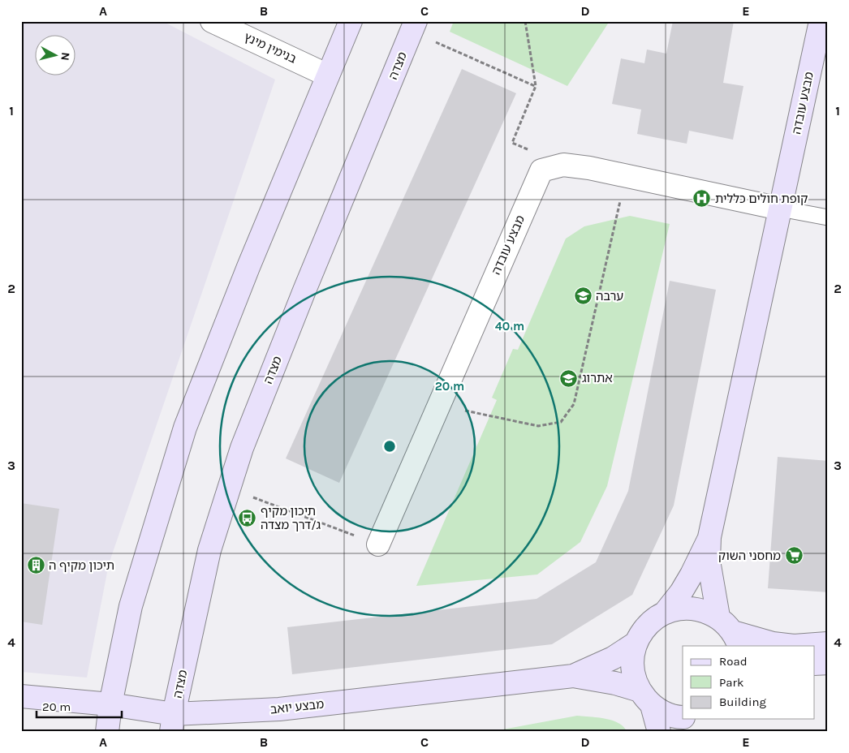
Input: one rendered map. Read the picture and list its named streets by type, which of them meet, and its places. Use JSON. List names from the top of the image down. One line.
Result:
{"streets":{"street":["בנימין מינץ","מצדה","מבצע עובדה","מבצע יואב"]},"crossings":[["מצדה","מבצע יואב"]],"places":{"hospital":["קופת חולים כללית"],"school or university":["ערבה","אתרוג"],"bus stop":["תיכון מקיף ג/דרך מצדה"],"supermarket":["מחסני השוק"],"building":["תיכון מקיף ה"]},"legend":["Road","Park","Building"],"scale_bar":"20 m","north":"right","grid":{"columns":["A","B","C","D","E"],"rows":["1","2","3","4"]},"rings":["40 m","20 m"]}
